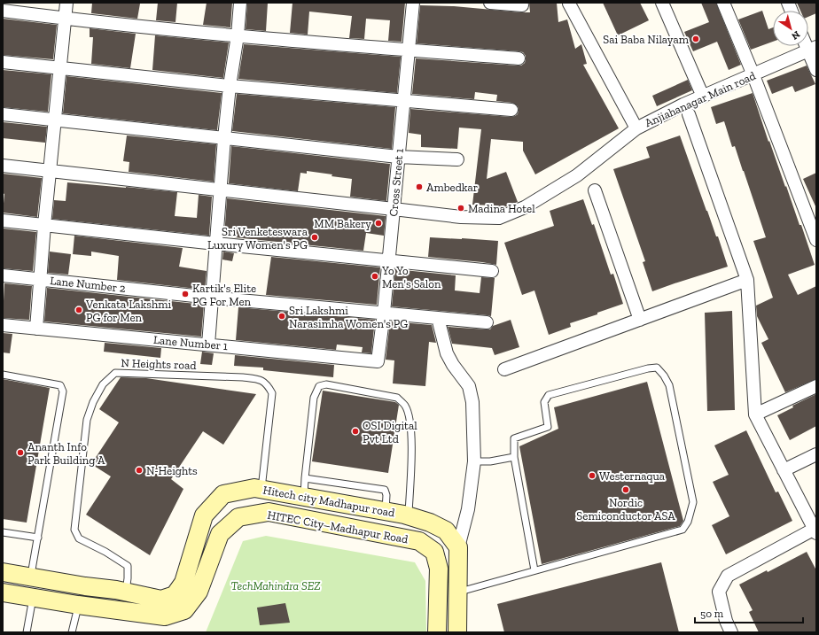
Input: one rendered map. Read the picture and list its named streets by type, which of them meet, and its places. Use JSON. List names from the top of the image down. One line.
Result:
{"streets":{"main road":["Hitech city Madhapur road","HITEC City–Madhapur Road"],"street":["Anjiahanagar Main road","Cross Street 1","Lane Number 2","Lane Number 1"],"lane":["N Heights road"]},"crossings":[["Anjiahanagar Main road","Cross Street 1"],["Cross Street 1","Lane Number 2"],["Cross Street 1","Lane Number 1"],["N Heights road","Hitech city Madhapur road"]],"parks":["TechMahindra SEZ"],"places":["Sai Baba Nilayam","Ambedkar","Madina Hotel","MM Bakery","Sri Venketeswara Luxury Women's PG","Yo Yo Men's Salon","Kartik's Elite PG For Men","Venkata Lakshmi PG for Men","Sri Lakshmi Narasimha Women's PG","OSI Digital Pvt Ltd","Ananth Info Park Building A","N-Heights","Westernaqua","Nordic Semiconductor ASA"],"scale_bar":"50 m","north":"bottom right"}
